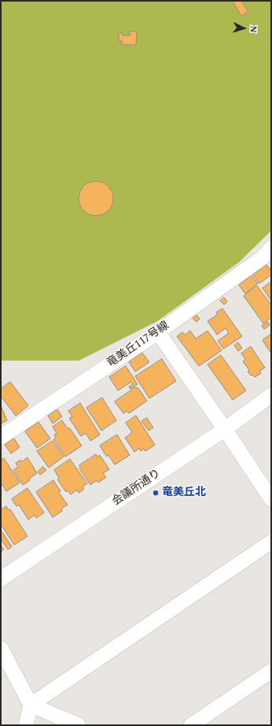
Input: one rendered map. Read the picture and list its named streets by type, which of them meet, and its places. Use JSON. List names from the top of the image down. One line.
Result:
{"streets":{"street":["竜美丘117号線","会議所通り"]},"places":["竜美丘北"],"north":"right"}
